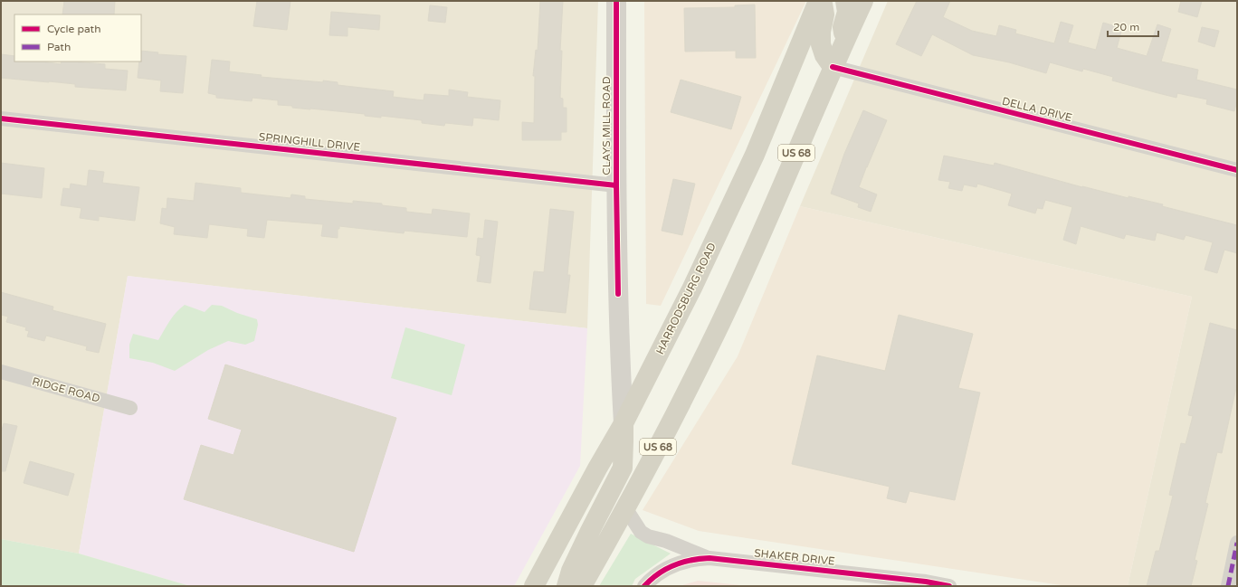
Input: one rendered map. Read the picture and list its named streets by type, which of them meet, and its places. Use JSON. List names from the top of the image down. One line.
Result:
{"streets":{"main road":["CLAYS MILL ROAD","US 68","HARRODSBURG ROAD"],"street":["DELLA DRIVE","SPRINGHILL DRIVE","RIDGE ROAD","SHAKER DRIVE"]},"crossings":[["DELLA DRIVE","US 68"],["CLAYS MILL ROAD","SPRINGHILL DRIVE"],["CLAYS MILL ROAD","HARRODSBURG ROAD"]],"legend":["Cycle path","Path"],"scale_bar":"20 m"}
